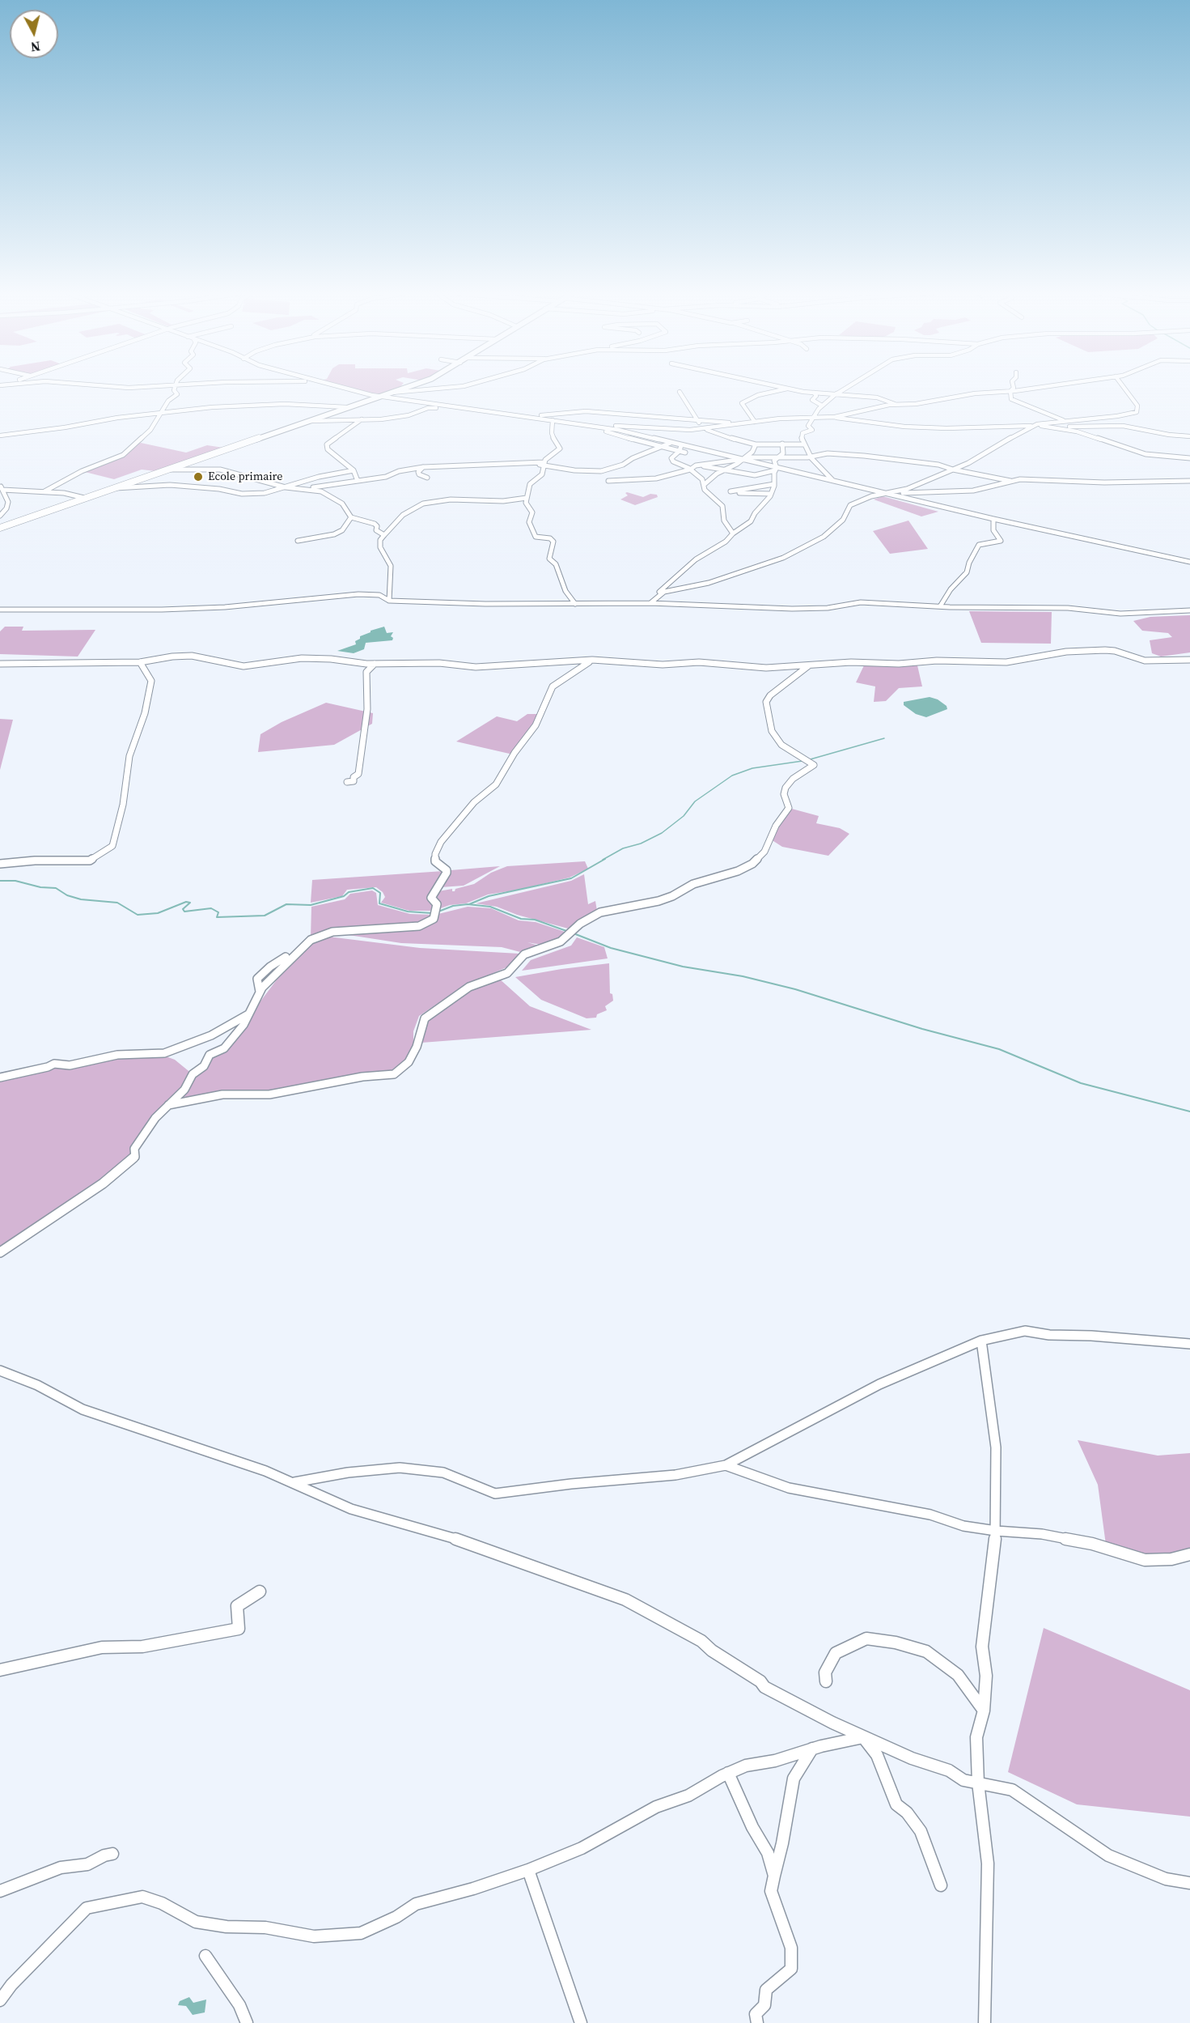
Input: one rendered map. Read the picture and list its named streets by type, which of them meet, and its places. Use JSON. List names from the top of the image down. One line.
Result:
{"places":["Ecole primaire"],"north":"bottom"}
